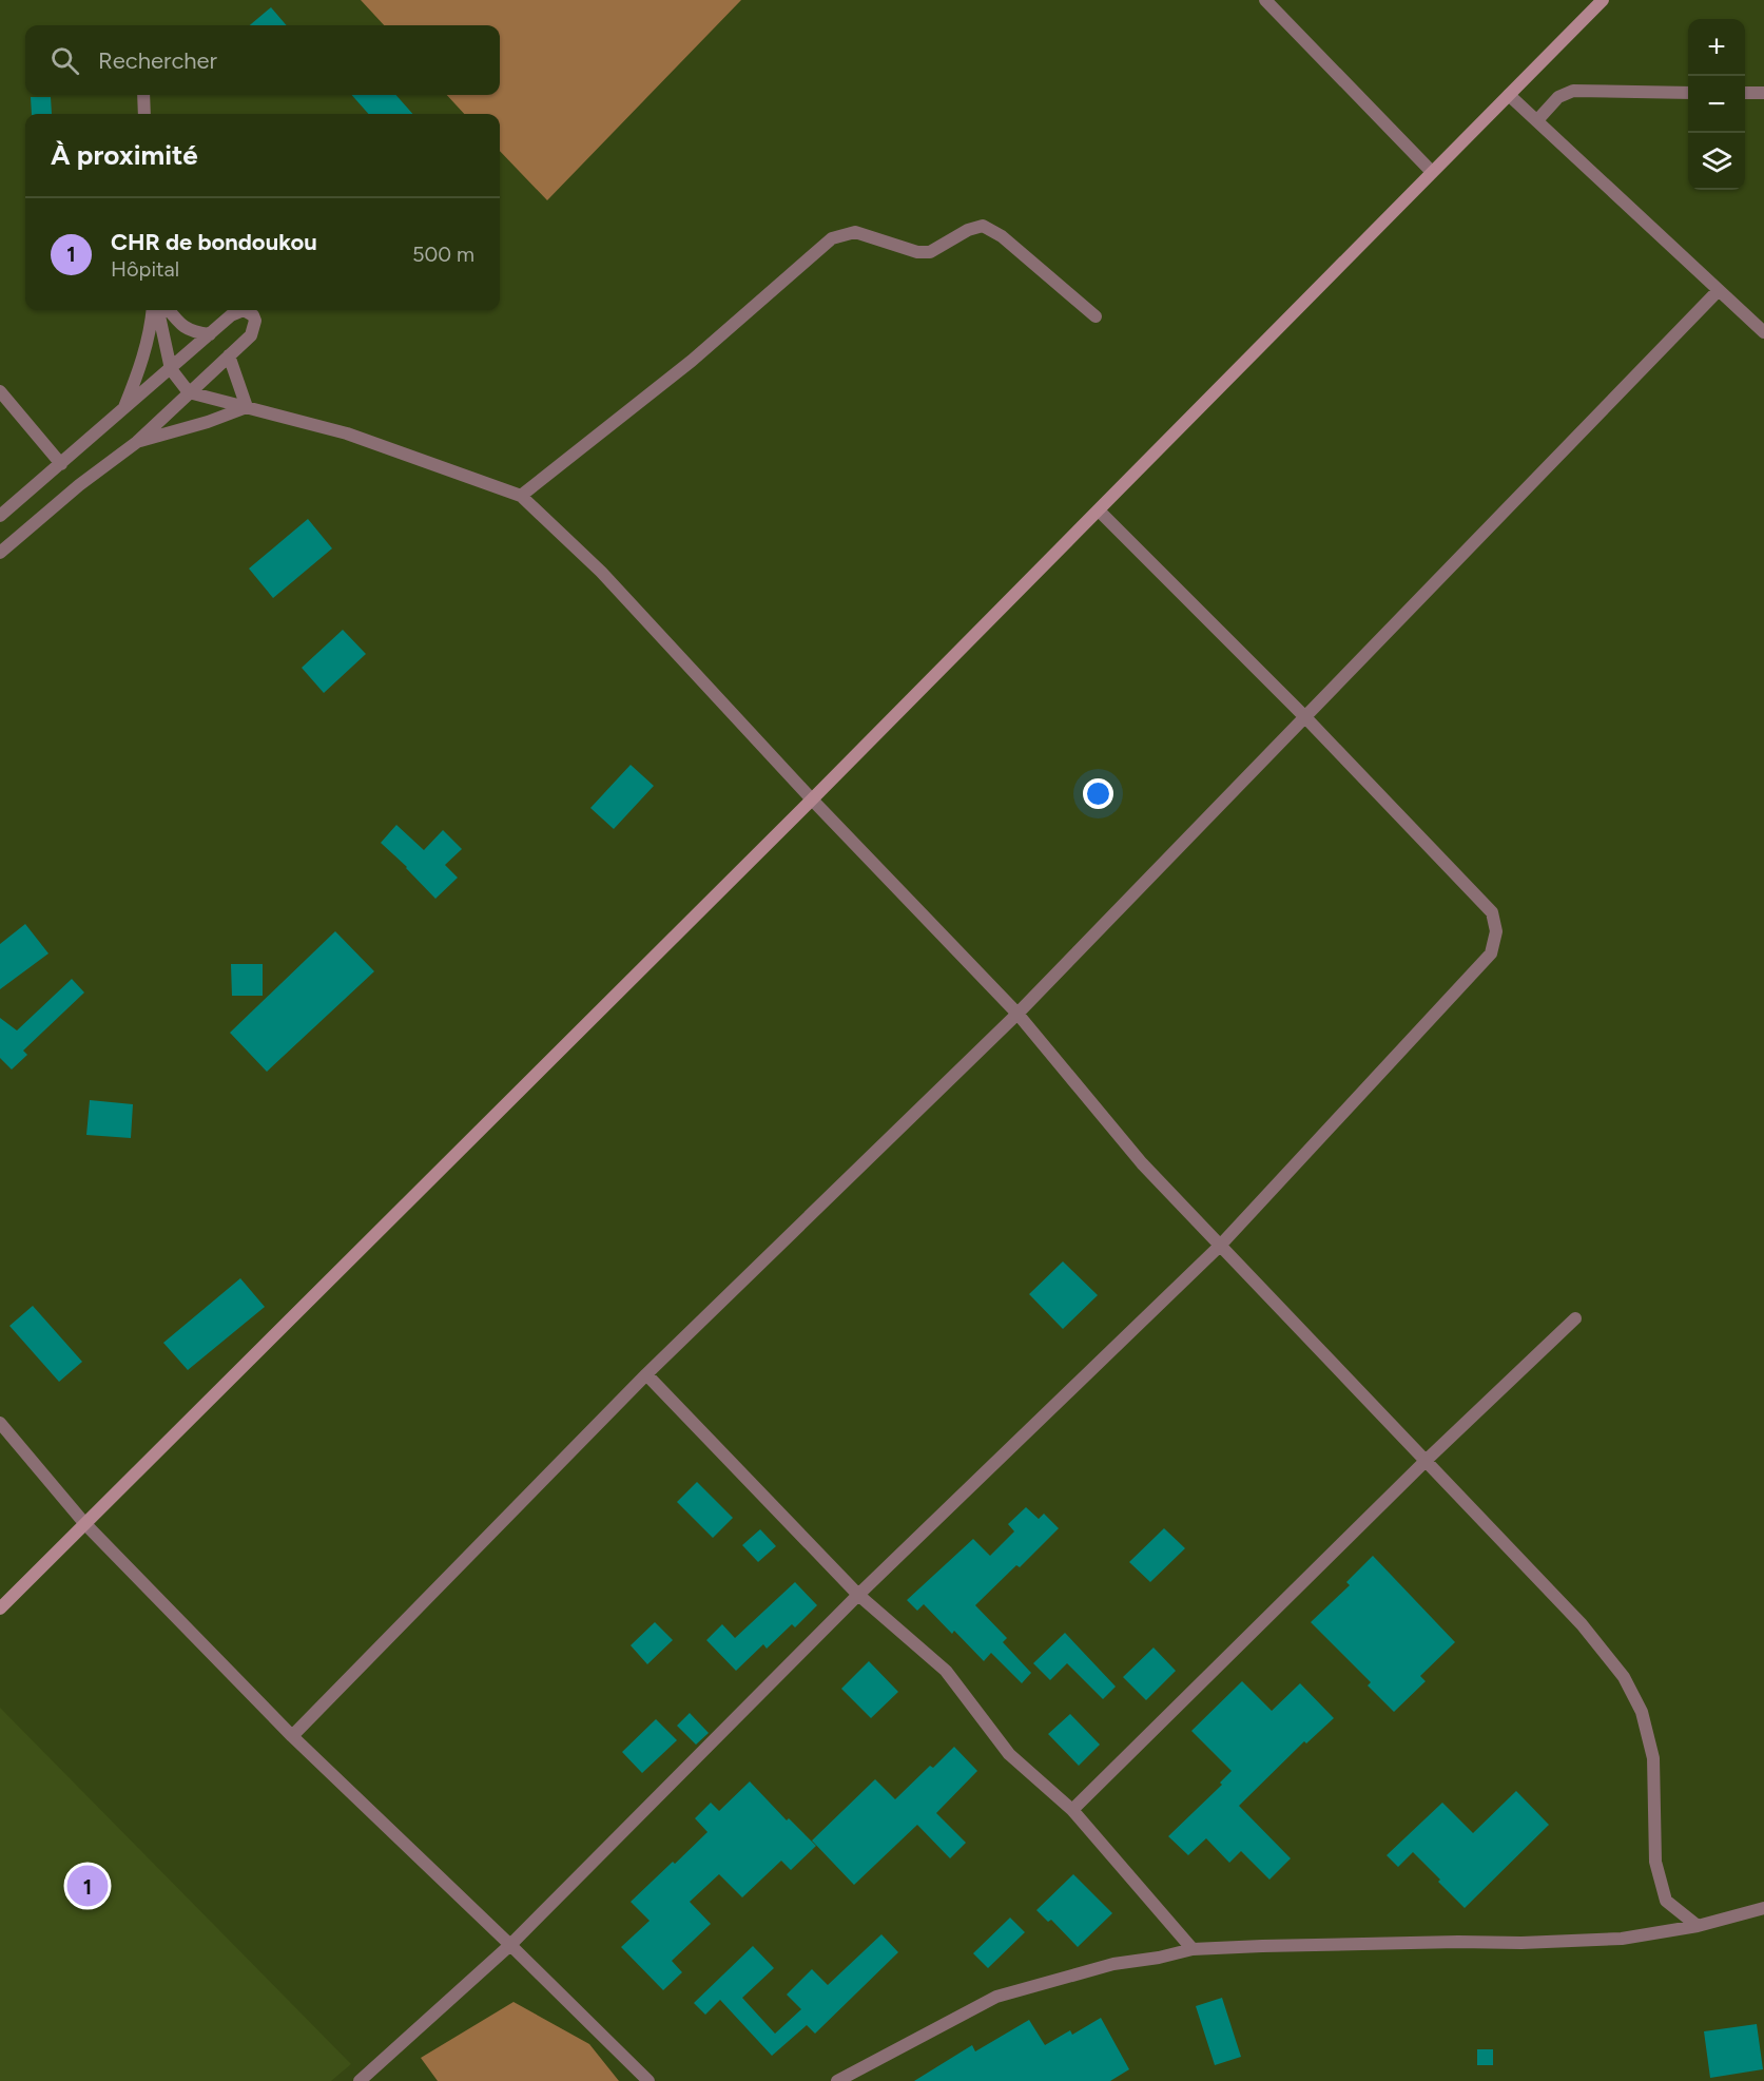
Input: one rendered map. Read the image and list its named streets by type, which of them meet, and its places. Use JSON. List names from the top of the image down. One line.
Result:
{"page":{"map_buttons":["+","−"],"search":"Rechercher","heading":"À proximité","list":[{"mark":"1","name":"CHR de bondoukou","note":"Hôpital","value":"500 m"}],"pins":"1"}}
